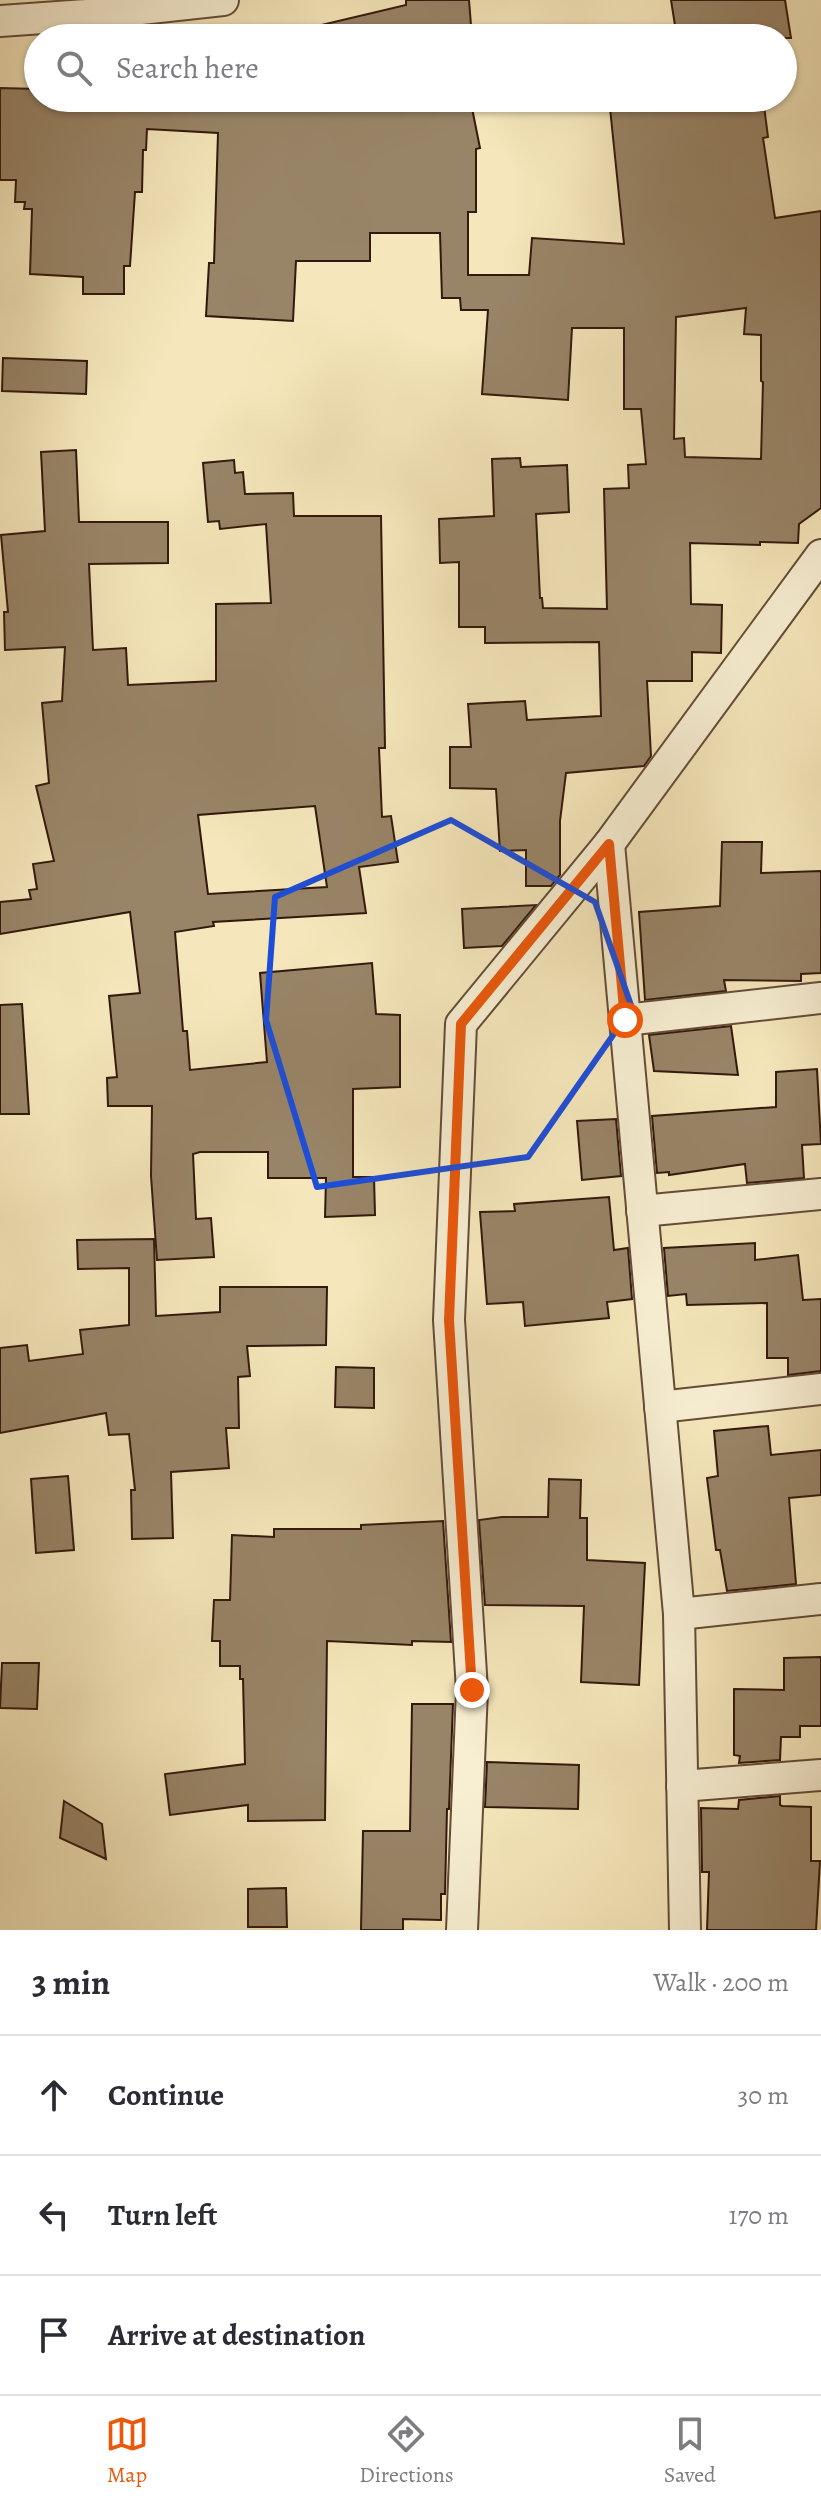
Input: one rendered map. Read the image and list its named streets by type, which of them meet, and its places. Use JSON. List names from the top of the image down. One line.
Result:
{"page":{"search":"Search here","heading":["3 min","Walk · 200 m"],"list":[["Continue","30 m"],["Turn left","170 m"],"Arrive at destination"],"nav":["Map","Directions","Saved"]}}
